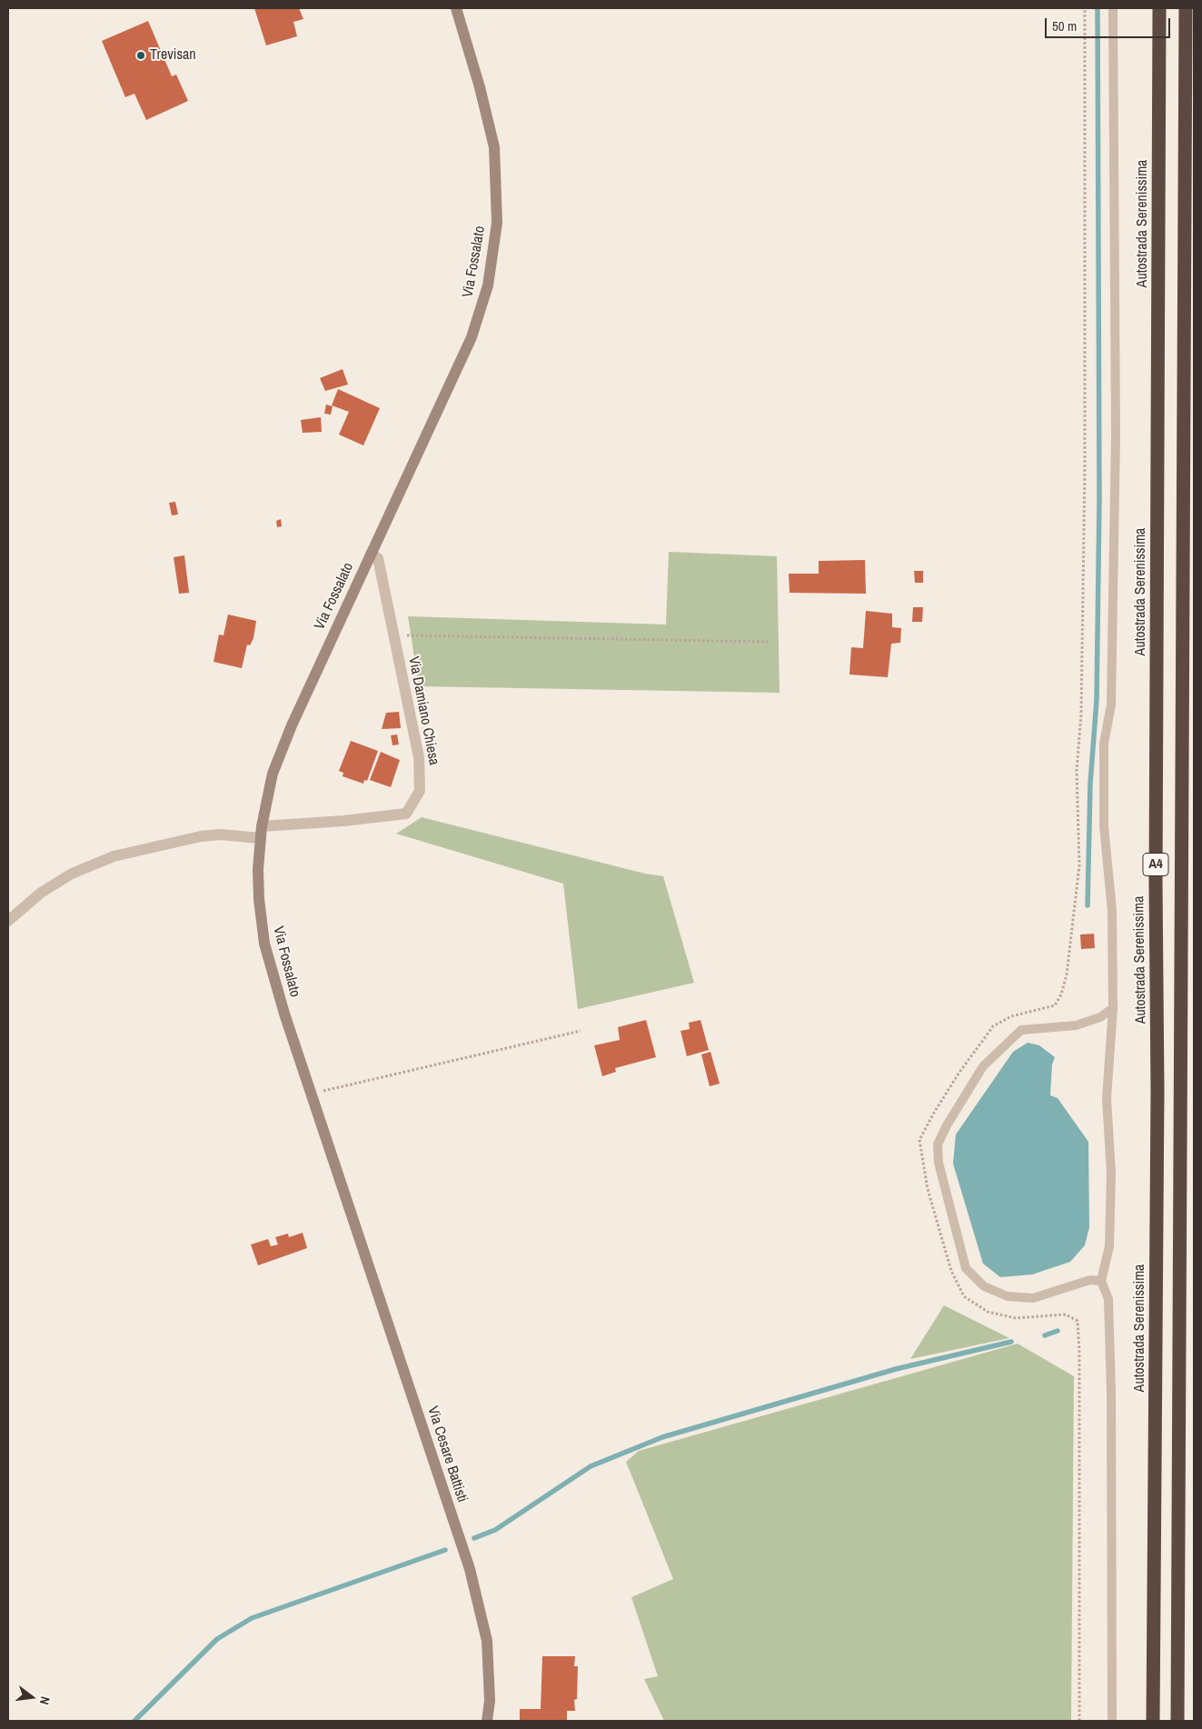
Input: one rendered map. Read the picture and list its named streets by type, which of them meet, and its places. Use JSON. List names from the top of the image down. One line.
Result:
{"streets":{"highway":["Autostrada Serenissima","A4"],"street":["Via Fossalato","Via Damiano Chiesa","Via Cesare Battisti"]},"crossings":[["Via Fossalato","Via Damiano Chiesa"],["Via Fossalato","Via Cesare Battisti"]],"places":["Trevisan"],"scale_bar":"50 m","north":"right"}
